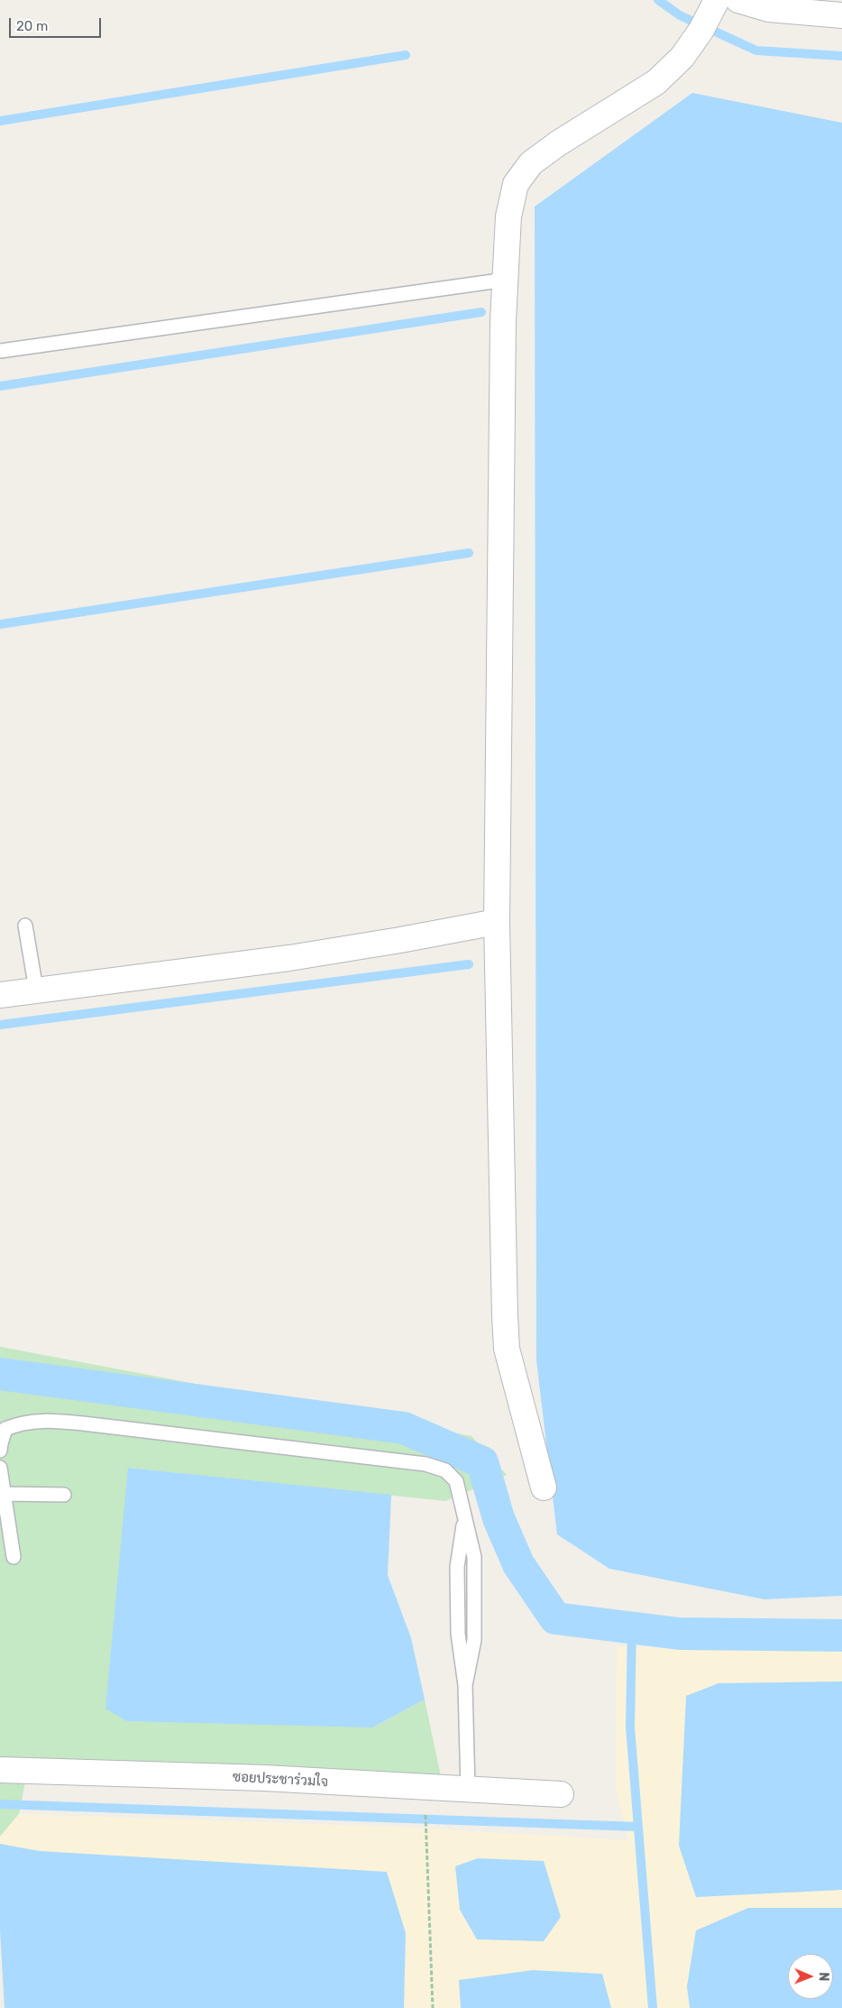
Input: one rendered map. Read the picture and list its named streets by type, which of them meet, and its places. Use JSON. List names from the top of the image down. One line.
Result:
{"streets":{"street":["ซอยประชาร่วมใจ"]},"scale_bar":"20 m","north":"right"}
